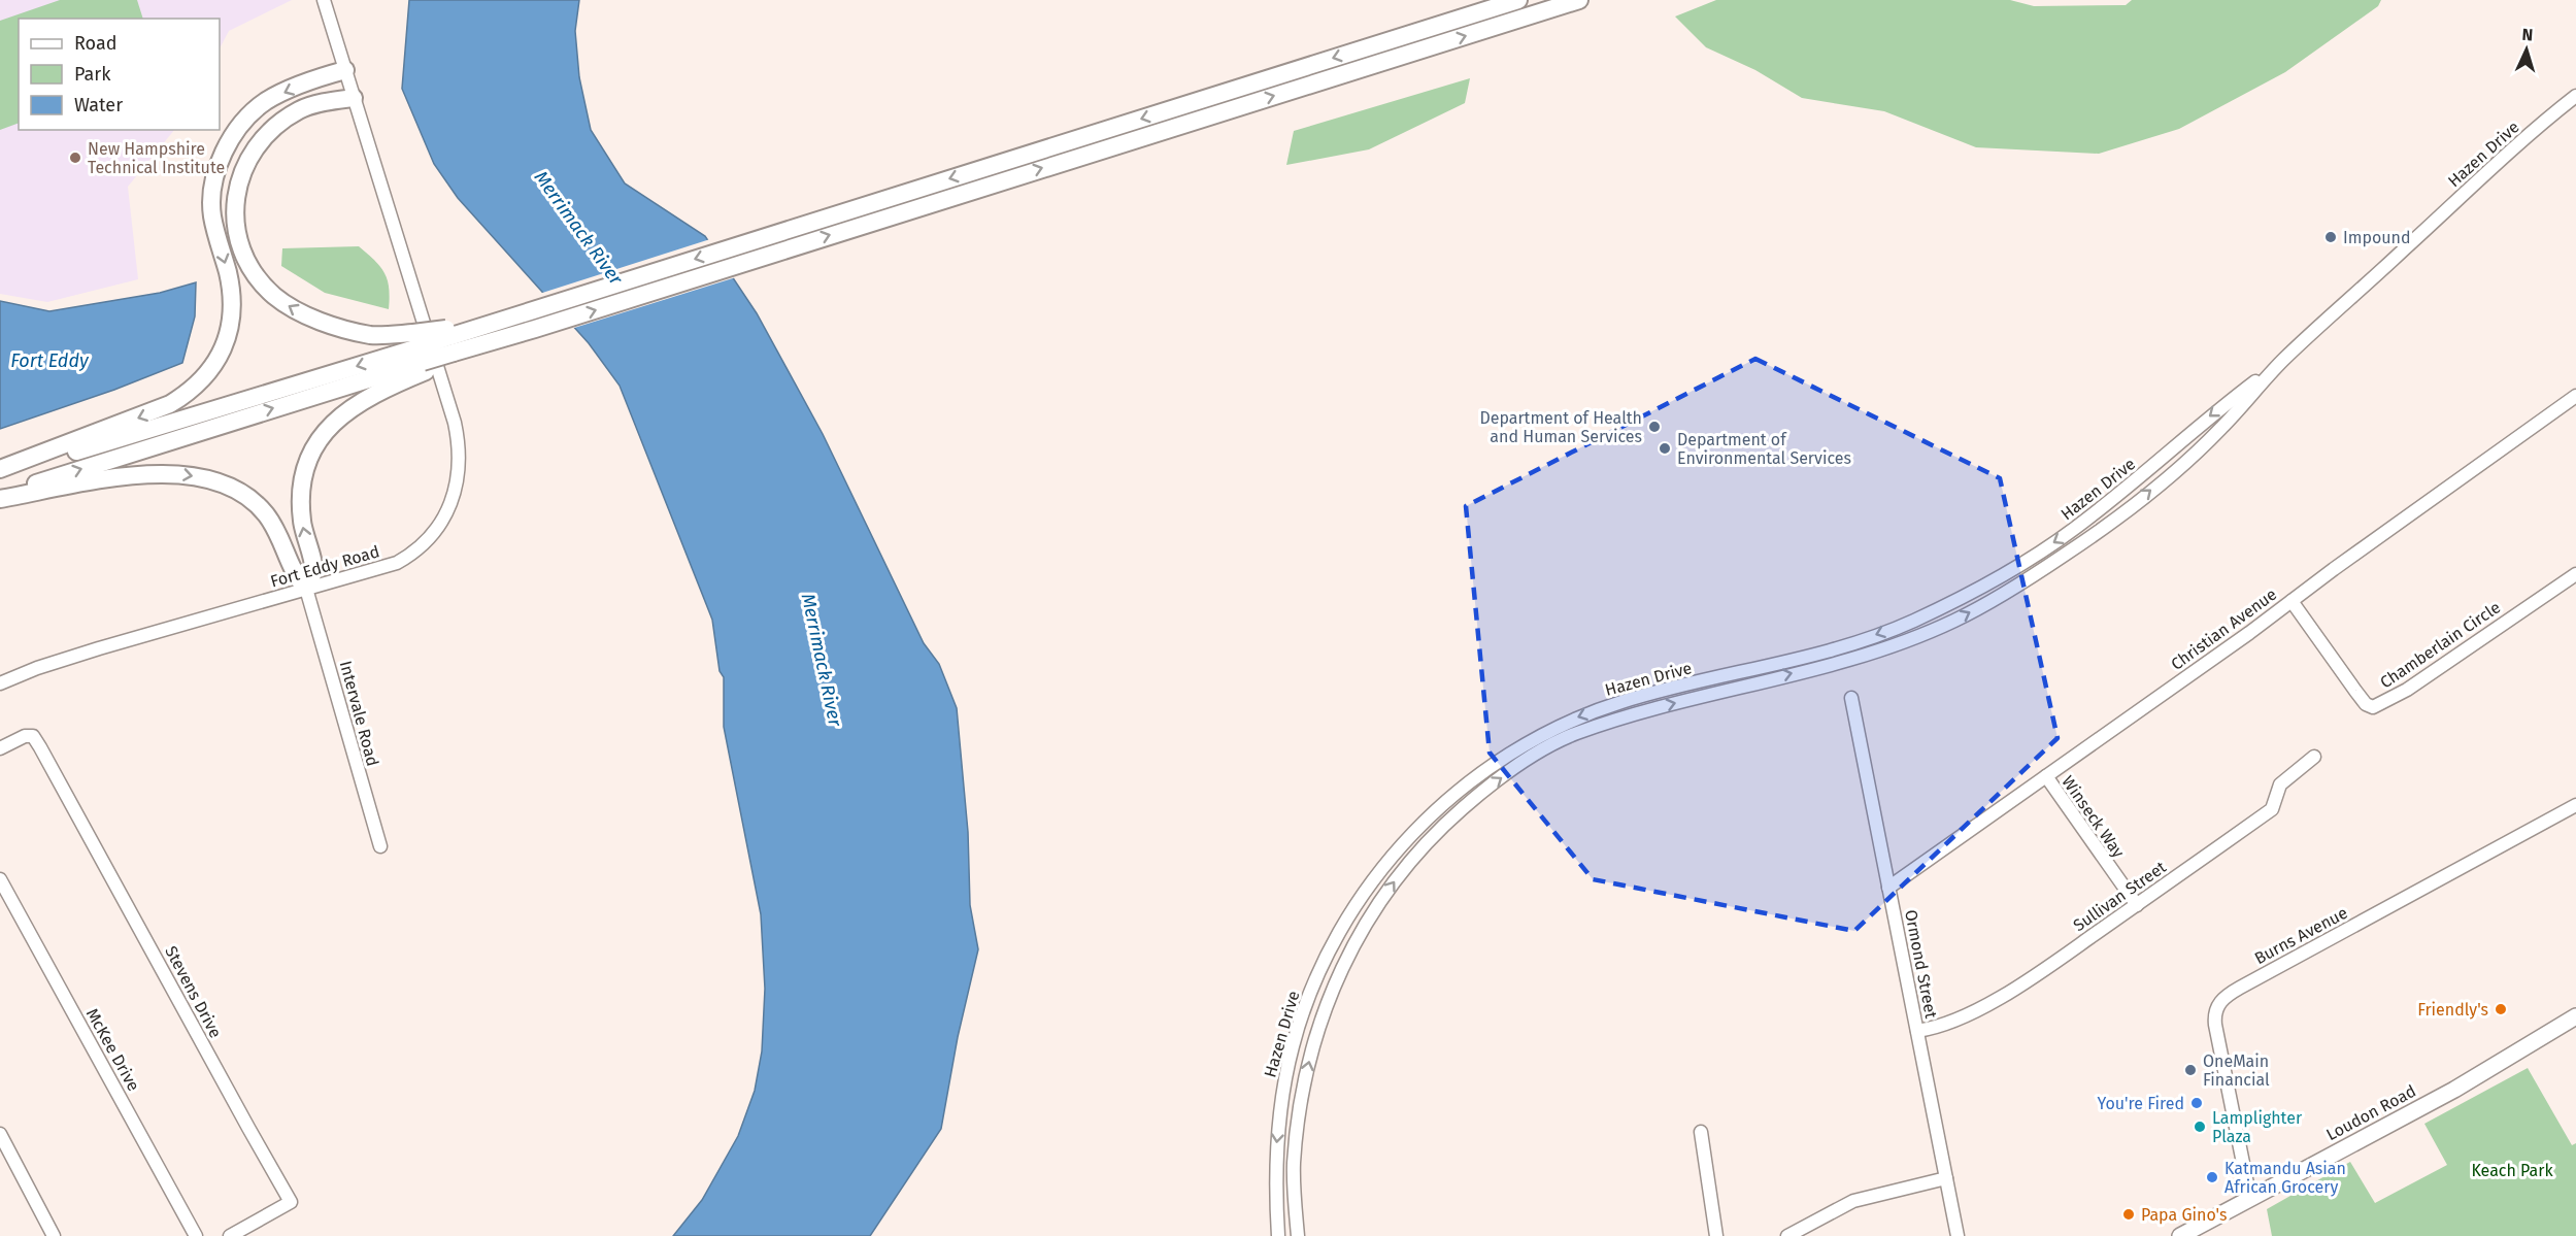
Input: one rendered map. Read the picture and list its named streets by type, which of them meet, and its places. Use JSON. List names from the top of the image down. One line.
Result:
{"streets":{"main road":["Loudon Road"],"street":["Hazen Drive","Fort Eddy Road","Christian Avenue","Chamberlain Circle","Intervale Road","Winseck Way","Sullivan Street","Burns Avenue","Ormond Street","Stevens Drive","McKee Drive"]},"crossings":[["Fort Eddy Road","Intervale Road"],["Christian Avenue","Chamberlain Circle"],["Christian Avenue","Winseck Way"],["Christian Avenue","Ormond Street"],["Winseck Way","Sullivan Street"],["Sullivan Street","Ormond Street"],["Burns Avenue","Loudon Road"]],"water":["Merrimack River","Fort Eddy"],"parks":["Keach Park"],"places":["New Hampshire Technical Institute","Impound","Department of Health and Human Services","Department of Environmental Services","Friendly's","OneMain Financial","You're Fired","Lamplighter Plaza","Katmandu Asian African Grocery","Papa Gino's"],"legend":["Road","Park","Water"],"north":"top"}
